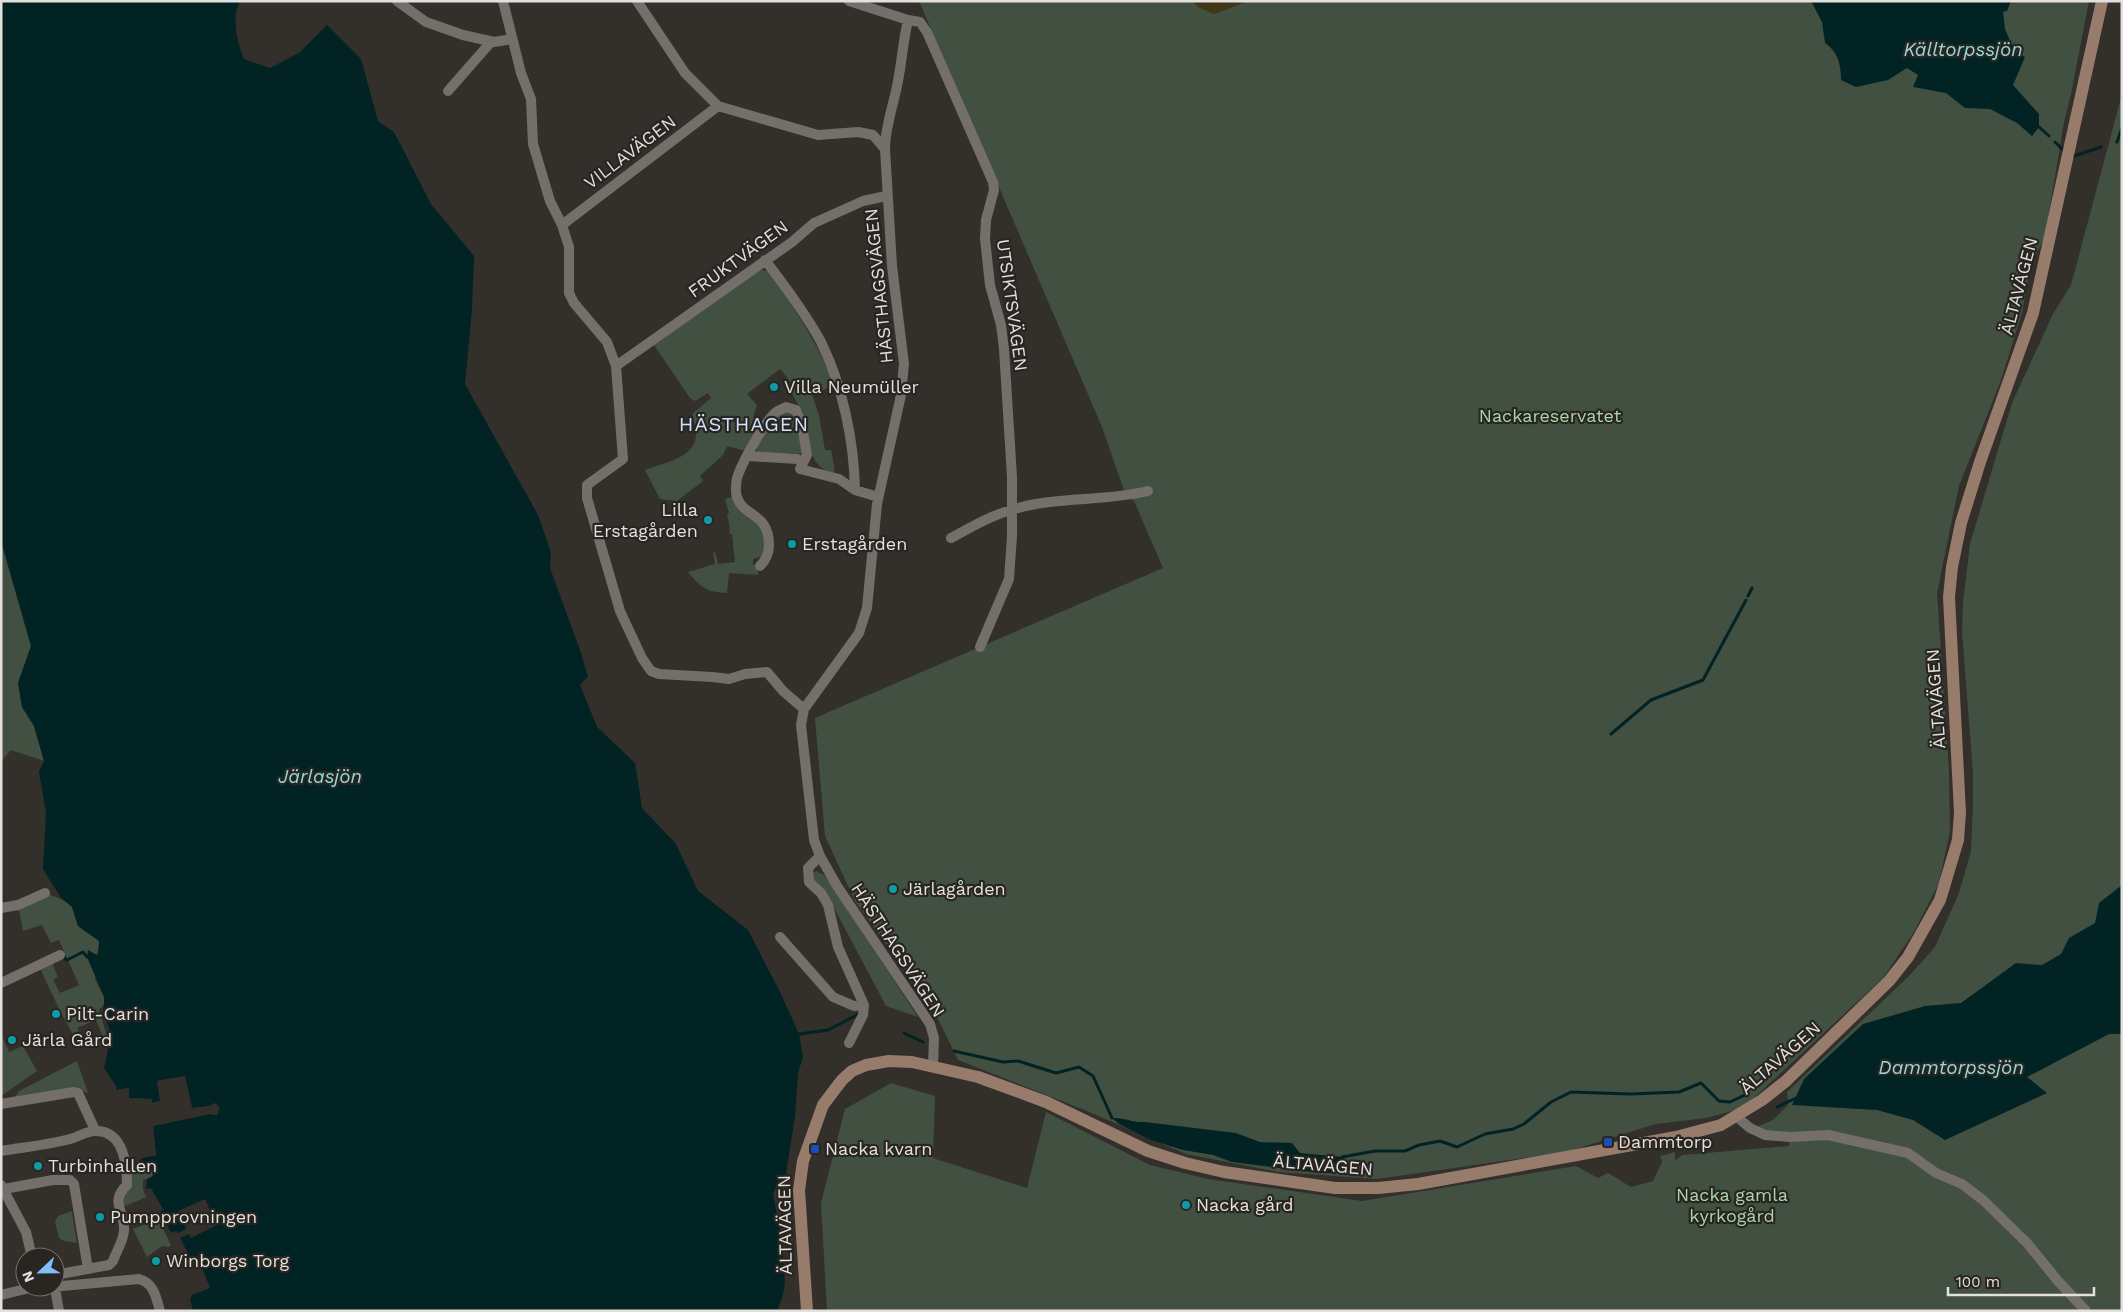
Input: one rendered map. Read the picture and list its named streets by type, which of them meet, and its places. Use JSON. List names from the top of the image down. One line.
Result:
{"streets":{"main road":["ÄLTAVÄGEN"],"street":["VILLAVÄGEN","FRUKTVÄGEN","HÄSTHAGSVÄGEN","UTSIKTSVÄGEN"]},"crossings":[["FRUKTVÄGEN","HÄSTHAGSVÄGEN"],["HÄSTHAGSVÄGEN","ÄLTAVÄGEN"],["HÄSTHAGSVÄGEN","UTSIKTSVÄGEN"]],"districts":["HÄSTHAGEN"],"water":["Källtorpssjön","Järlasjön","Dammtorpssjön"],"parks":["Nackareservatet","Nacka gamla kyrkogård"],"places":{"other":["Villa Neumüller","Lilla Erstagården","Erstagården","Järlagården","Pilt-Carin","Järla Gård","Turbinhallen","Nacka gård","Pumpprovningen","Winborgs Torg"],"transit":["Dammtorp","Nacka kvarn"]},"scale_bar":"100 m","north":"left"}
